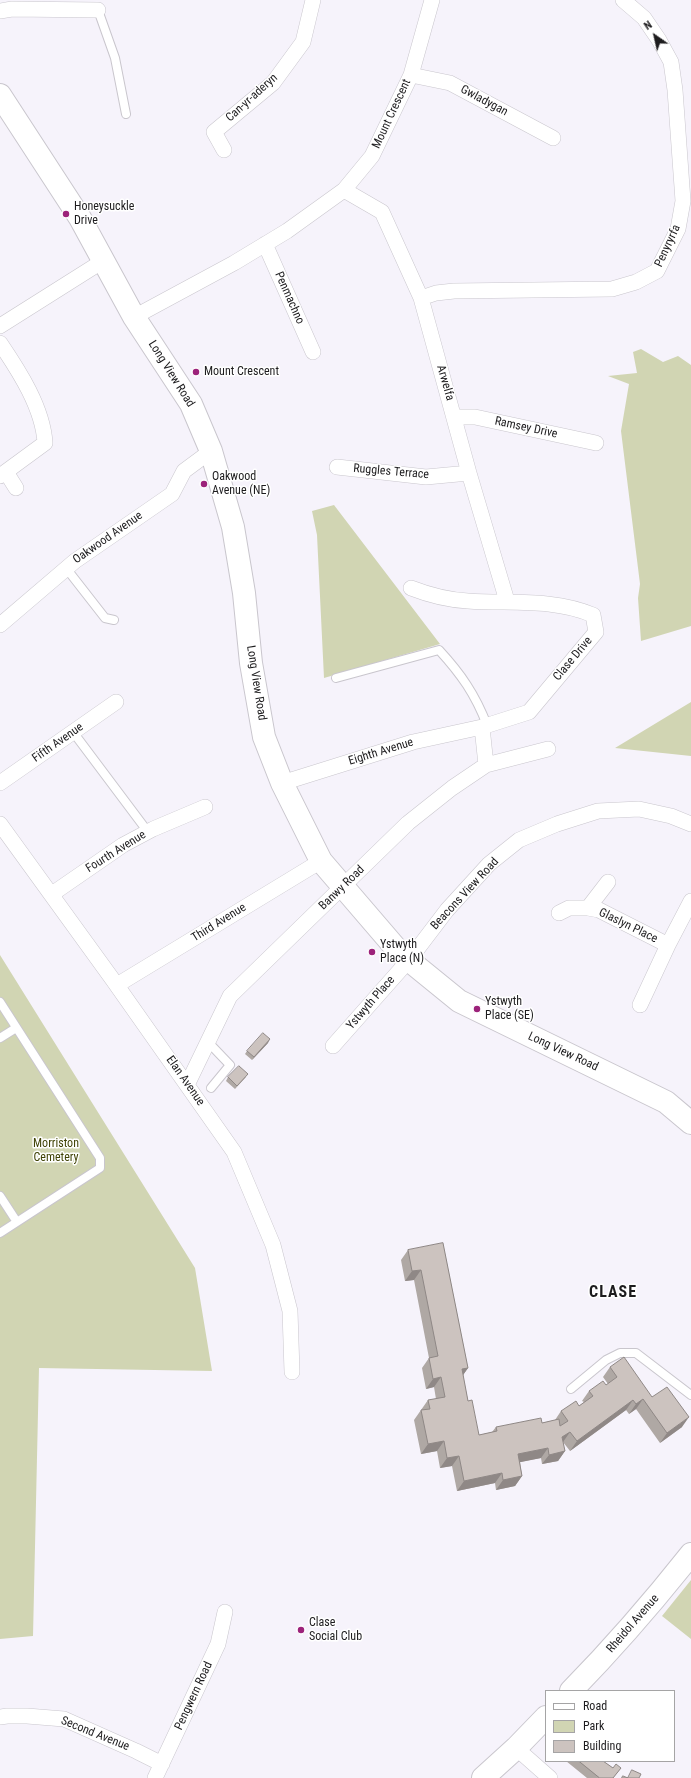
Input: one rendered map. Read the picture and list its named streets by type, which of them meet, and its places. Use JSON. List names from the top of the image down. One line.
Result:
{"streets":{"street":["Can-yr-aderyn","Gwladygan","Mount Crescent","Penyryrfa","Penmachno","Long View Road","Arwelfa","Ramsey Drive","Ruggles Terrace","Oakwood Avenue","Clase Drive","Fifth Avenue","Eighth Avenue","Fourth Avenue","Banwy Road","Beacons View Road","Third Avenue","Glaslyn Place","Ystwyth Place","Elan Avenue","Rheidol Avenue","Pengwern Road","Second Avenue"]},"crossings":[["Gwladygan","Mount Crescent"],["Mount Crescent","Penmachno"],["Mount Crescent","Long View Road"],["Mount Crescent","Arwelfa"],["Penyryrfa","Arwelfa"],["Long View Road","Oakwood Avenue"],["Long View Road","Eighth Avenue"],["Long View Road","Banwy Road"],["Long View Road","Beacons View Road"],["Long View Road","Third Avenue"],["Long View Road","Ystwyth Place"],["Arwelfa","Ramsey Drive"],["Arwelfa","Ruggles Terrace"],["Arwelfa","Clase Drive"],["Clase Drive","Eighth Avenue"],["Fourth Avenue","Elan Avenue"],["Banwy Road","Elan Avenue"],["Beacons View Road","Ystwyth Place"],["Third Avenue","Elan Avenue"],["Pengwern Road","Second Avenue"]],"districts":["CLASE"],"parks":["Morriston Cemetery"],"places":["Honeysuckle Drive","Mount Crescent","Oakwood Avenue (NE)","Ystwyth Place (N)","Ystwyth Place (SE)","Clase Social Club"],"legend":["Road","Park","Building"],"north":"top left"}
